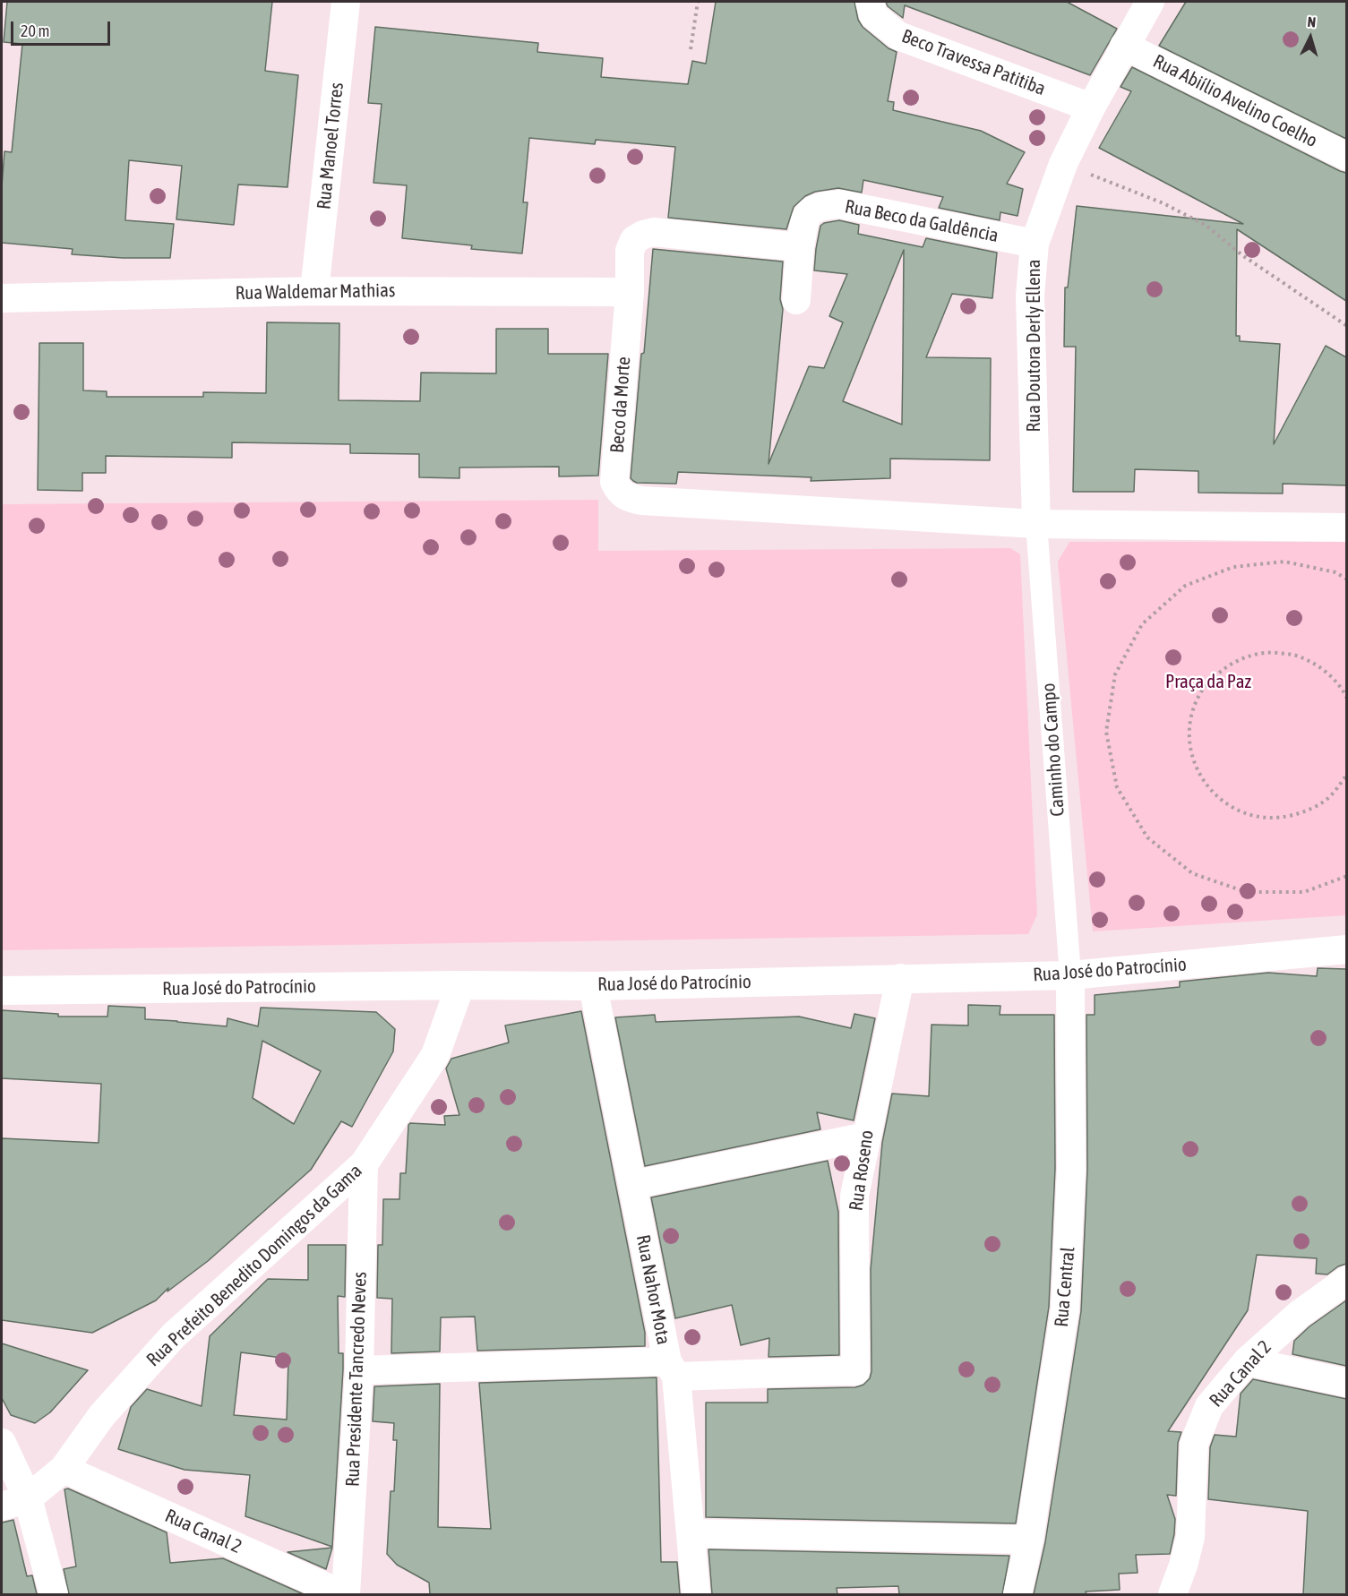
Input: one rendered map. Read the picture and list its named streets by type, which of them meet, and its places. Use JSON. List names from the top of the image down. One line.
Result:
{"streets":{"street":["Beco Travessa Patitiba","Rua Abiílio Avelino Coelho","Rua Manoel Torres","Rua Beco da Galdência","Rua Waldemar Mathias","Rua Doutora Derly Ellena","Beco da Morte","Caminho do Campo","Rua José do Patrocínio","Rua Roseno","Rua Prefeito Benedito Domingos da Gama","Rua Central","Rua Nahor Mota","Rua Canal 2","Rua Presidente Tancredo Neves"]},"crossings":[["Beco Travessa Patitiba","Rua Doutora Derly Ellena"],["Rua Abiílio Avelino Coelho","Rua Doutora Derly Ellena"],["Rua Manoel Torres","Rua Waldemar Mathias"],["Rua Beco da Galdência","Rua Doutora Derly Ellena"],["Rua Waldemar Mathias","Beco da Morte"],["Rua Doutora Derly Ellena","Beco da Morte"],["Rua Doutora Derly Ellena","Caminho do Campo"],["Beco da Morte","Caminho do Campo"],["Caminho do Campo","Rua José do Patrocínio"],["Caminho do Campo","Rua Central"],["Rua José do Patrocínio","Rua Roseno"],["Rua José do Patrocínio","Rua Prefeito Benedito Domingos da Gama"],["Rua José do Patrocínio","Rua Central"],["Rua José do Patrocínio","Rua Nahor Mota"],["Rua Roseno","Rua Nahor Mota"],["Rua Prefeito Benedito Domingos da Gama","Rua Canal 2"],["Rua Prefeito Benedito Domingos da Gama","Rua Presidente Tancredo Neves"],["Rua Canal 2","Rua Presidente Tancredo Neves"]],"parks":["Praça da Paz"],"scale_bar":"20 m","north":"top"}
